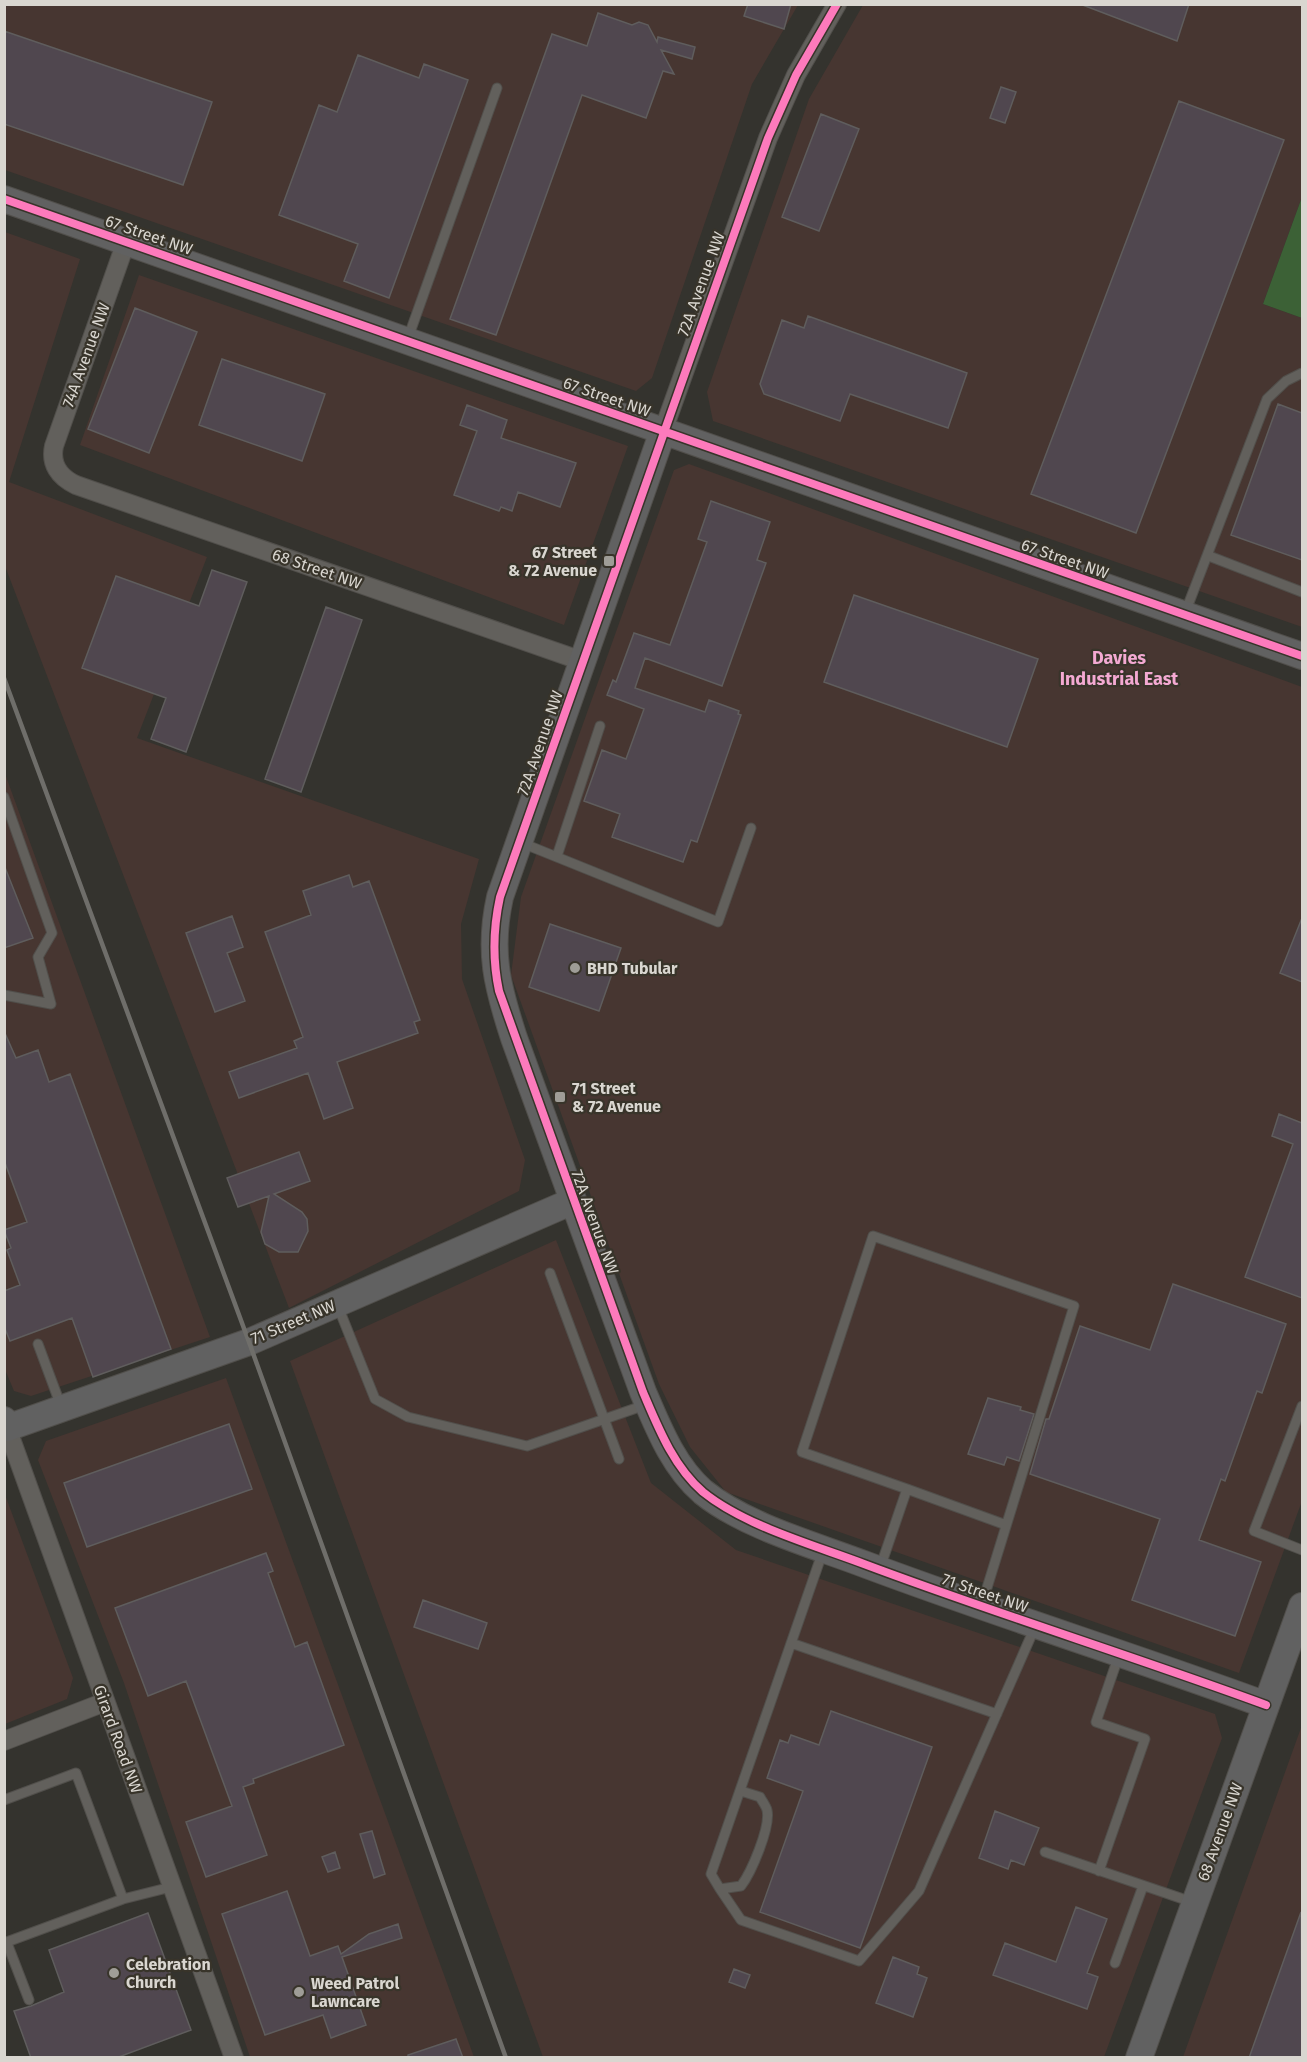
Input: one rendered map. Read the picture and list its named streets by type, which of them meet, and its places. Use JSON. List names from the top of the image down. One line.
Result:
{"streets":{"street":["67 Street NW","72A Avenue NW","74A Avenue NW","68 Street NW","71 Street NW","Girard Road NW","68 Avenue NW"]},"crossings":[["67 Street NW","72A Avenue NW"],["67 Street NW","74A Avenue NW"],["72A Avenue NW","68 Street NW"],["72A Avenue NW","71 Street NW"],["74A Avenue NW","68 Street NW"],["71 Street NW","Girard Road NW"],["71 Street NW","68 Avenue NW"]],"districts":["Davies Industrial East"],"places":{"transit":["67 Street & 72 Avenue","71 Street & 72 Avenue"],"other":["BHD Tubular","Celebration Church","Weed Patrol Lawncare"]}}
